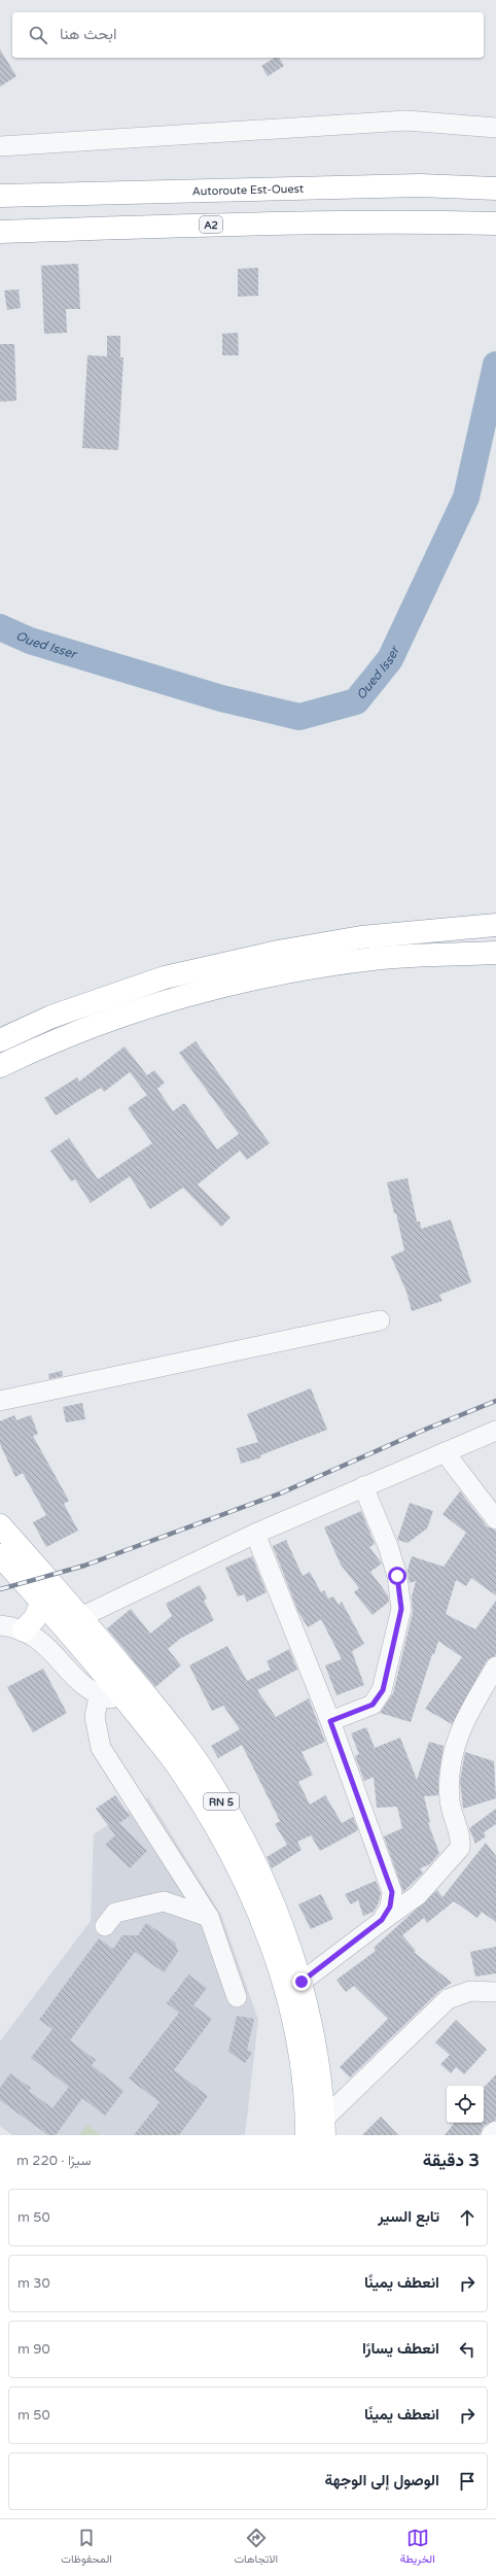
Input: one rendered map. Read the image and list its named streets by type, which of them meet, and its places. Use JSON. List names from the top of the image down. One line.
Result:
{"streets":{"main road":["Autoroute Est-Ouest","A2","RN 5"]},"water":["Oued Isser"],"page":{"search":"ابحث هنا","heading":["3 دقيقة","سيرًا · 220 m"],"list":[["تابع السير","50 m"],["انعطف يمينًا","30 m"],["انعطف يسارًا","90 m"],["انعطف يمينًا","50 m"],"الوصول إلى الوجهة"],"nav":["الخريطة","الاتجاهات","المحفوظات"]}}
